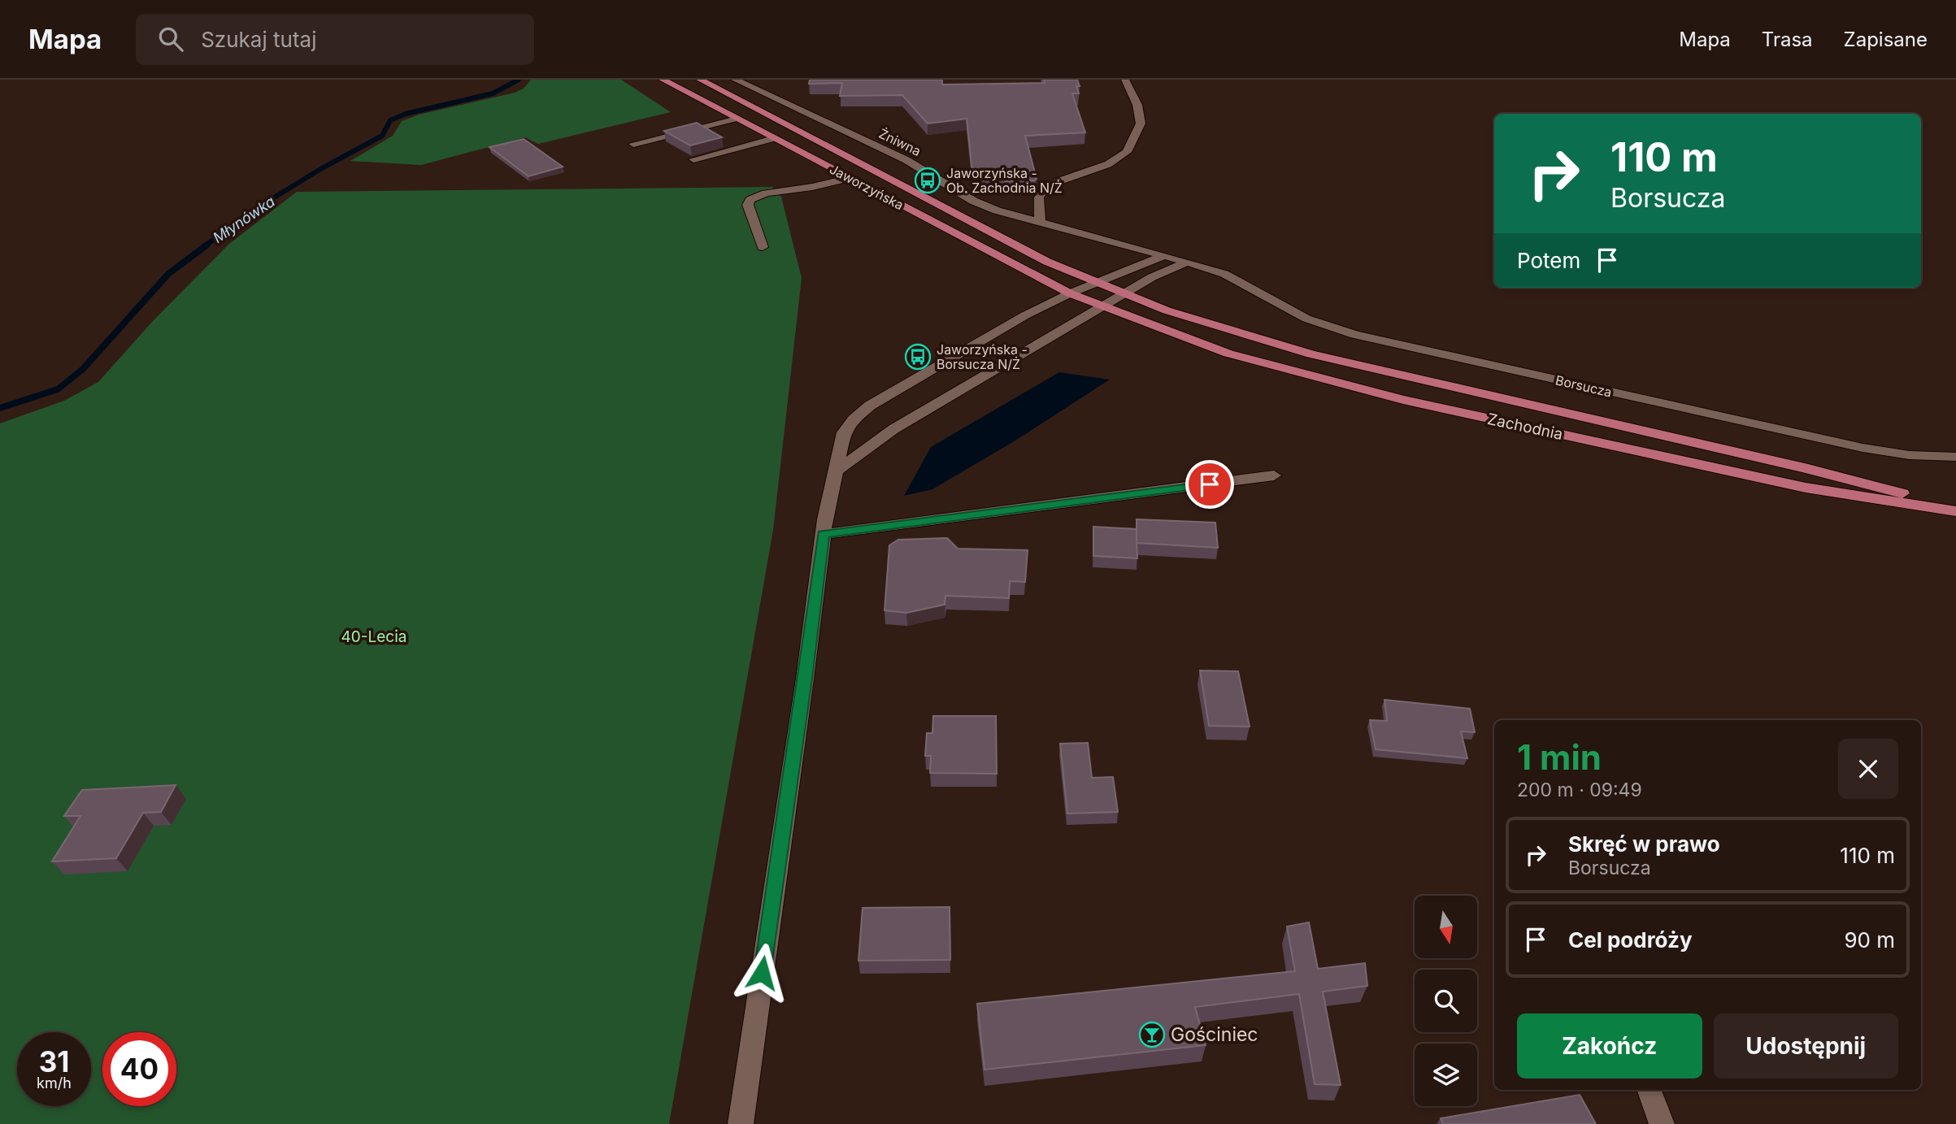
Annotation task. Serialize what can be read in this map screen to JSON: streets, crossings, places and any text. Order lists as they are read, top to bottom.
{
  "streets": {
    "main road": ["Jaworzyńska", "Zachodnia"],
    "street": ["Żniwna", "Borsucza"]
  },
  "crossings": [
    ["Żniwna", "Borsucza"],
    ["Jaworzyńska", "Zachodnia"]
  ],
  "water": ["Młynówka"],
  "parks": ["40-Lecia"],
  "places": {
    "bus stop": ["Jaworzyńska - Ob. Zachodnia N/Ż", "Jaworzyńska - Borsucza N/Ż"],
    "bar": ["Gościniec"]
  },
  "north": "bottom",
  "page": {
    "header": "Mapa",
    "search": "Szukaj tutaj",
    "nav": ["Mapa", "Trasa", "Zapisane"],
    "turn": ["110 m", "Borsucza"],
    "then": "Potem",
    "heading": ["1 min", "200 m · 09:49"],
    "list": [
      {
        "name": "Skręć w prawo",
        "note": "Borsucza",
        "value": "110 m"
      },
      {
        "name": "Cel podróży",
        "value": "90 m"
      }
    ],
    "buttons": ["Zakończ", "Udostępnij"],
    "speed": "31 km/h",
    "limit": "40"
  }
}
